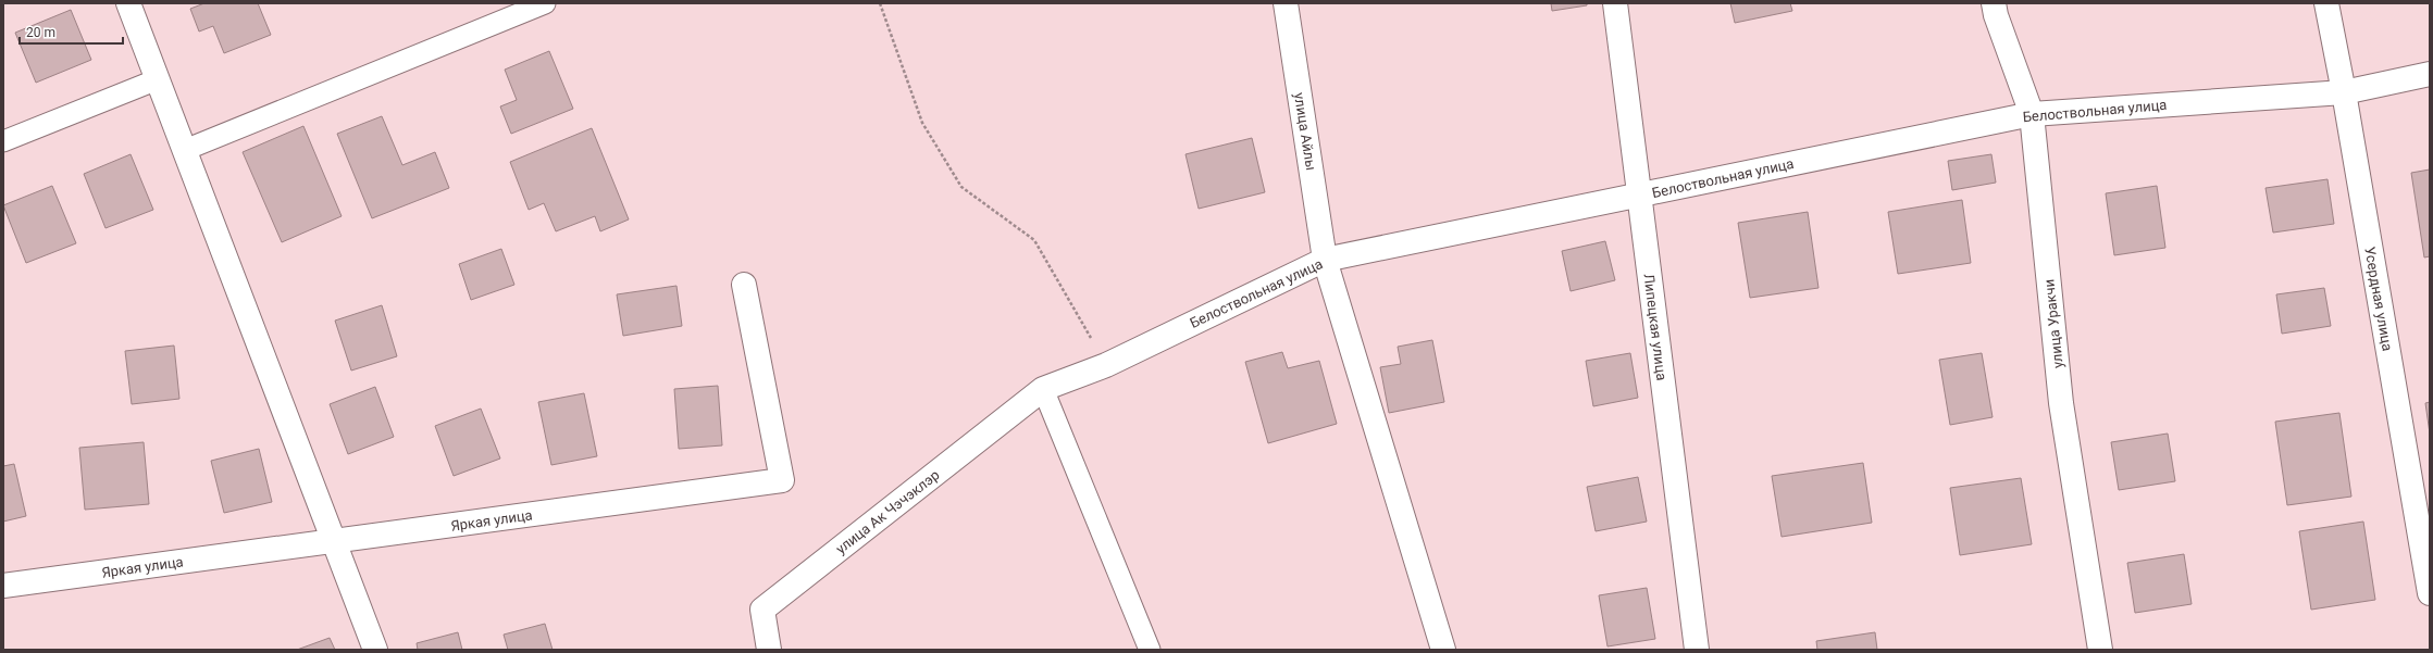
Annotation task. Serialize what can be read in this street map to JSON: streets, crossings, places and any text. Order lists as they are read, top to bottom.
{
  "streets": {
    "street": [
      "Белоствольная улица",
      "улица Айлы",
      "Усердная улица",
      "улица Уракчи",
      "Липецкая улица",
      "улица Ак Чэчэклэр",
      "Яркая улица"
    ]
  },
  "crossings": [
    ["Белоствольная улица", "улица Айлы"],
    ["Белоствольная улица", "Усердная улица"],
    ["Белоствольная улица", "улица Уракчи"],
    ["Белоствольная улица", "Липецкая улица"],
    ["Белоствольная улица", "улица Ак Чэчэклэр"]
  ],
  "scale_bar": "20 m"
}
